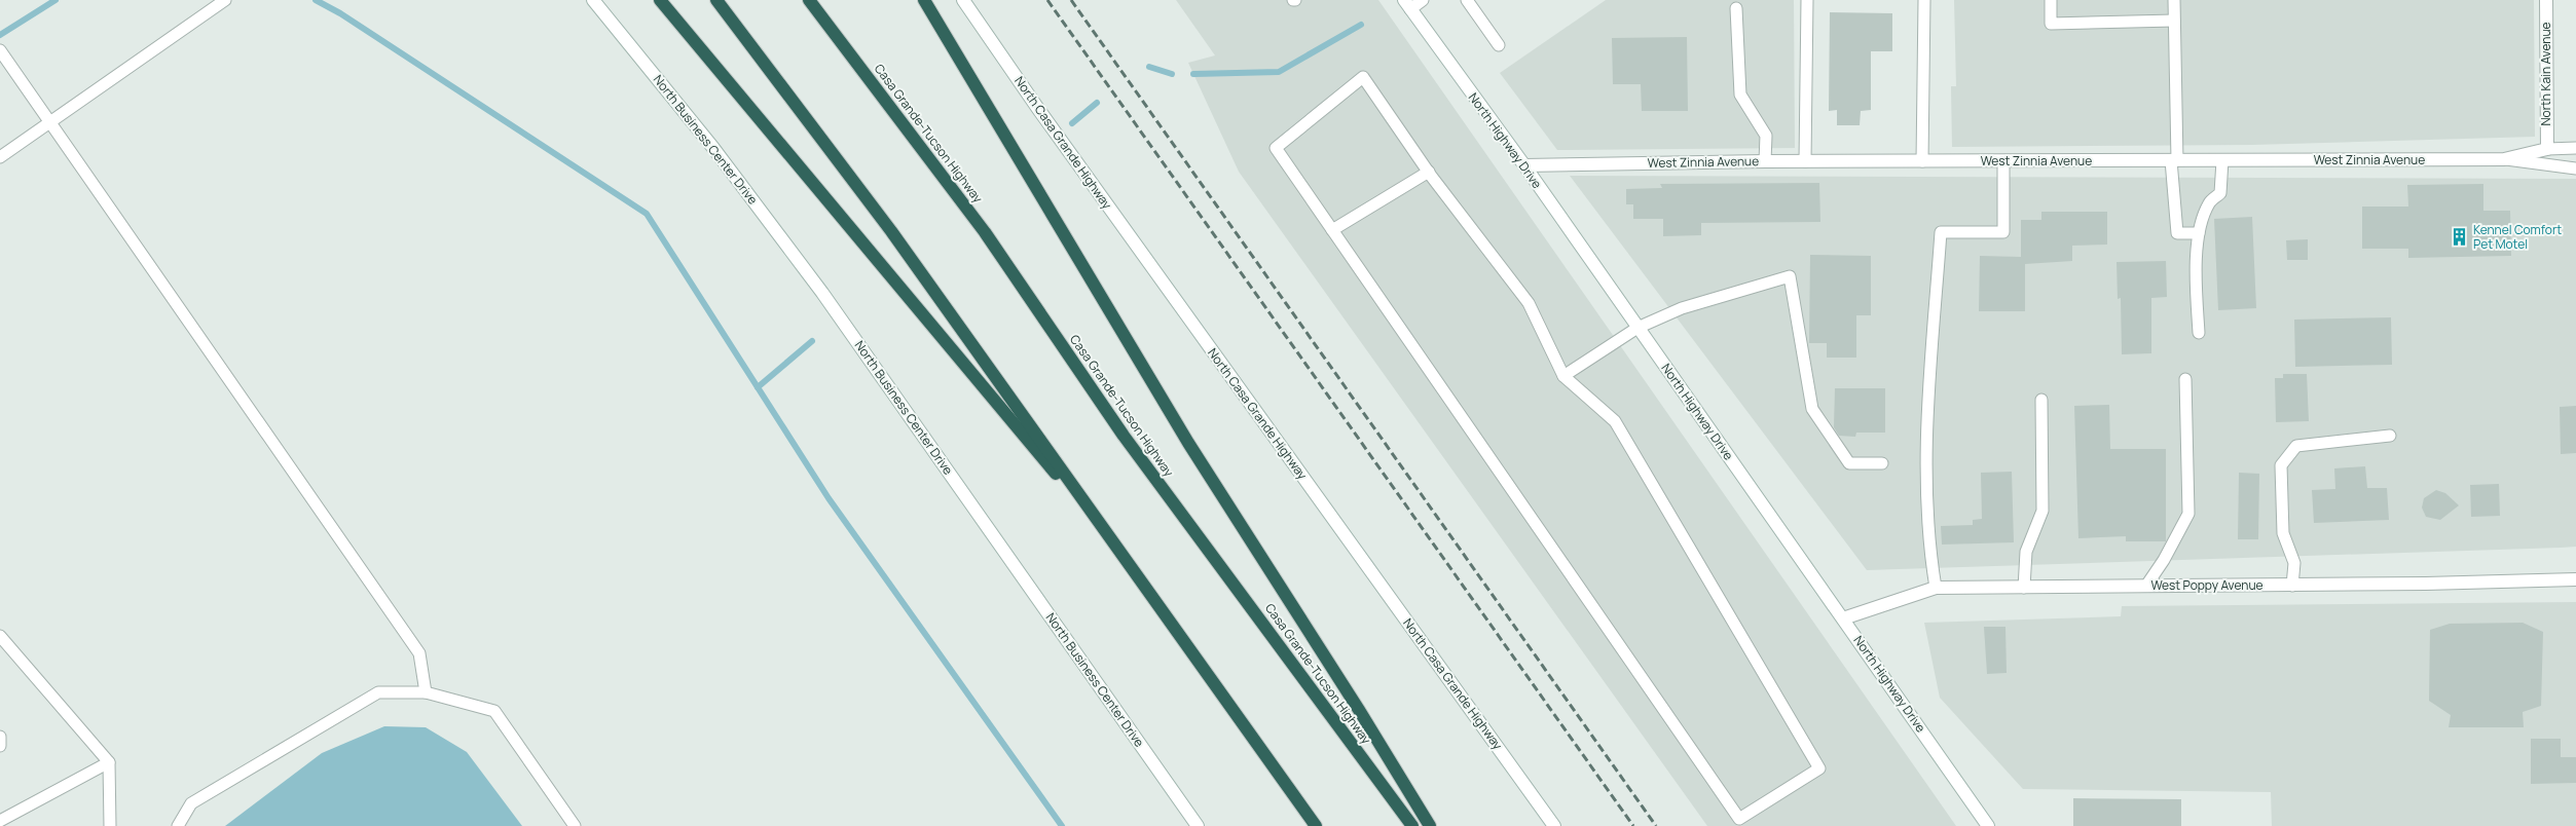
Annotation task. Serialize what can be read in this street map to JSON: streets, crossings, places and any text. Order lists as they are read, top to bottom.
{
  "streets": {
    "highway": ["Casa Grande-Tucson Highway"],
    "street": [
      "North Kain Avenue",
      "North Business Center Drive",
      "North Highway Drive",
      "North Casa Grande Highway",
      "West Zinnia Avenue",
      "West Poppy Avenue"
    ]
  },
  "crossings": [
    ["North Kain Avenue", "West Zinnia Avenue"],
    ["North Highway Drive", "West Zinnia Avenue"],
    ["North Highway Drive", "West Poppy Avenue"]
  ],
  "places": {
    "building": ["Kennel Comfort Pet Motel"]
  }
}
